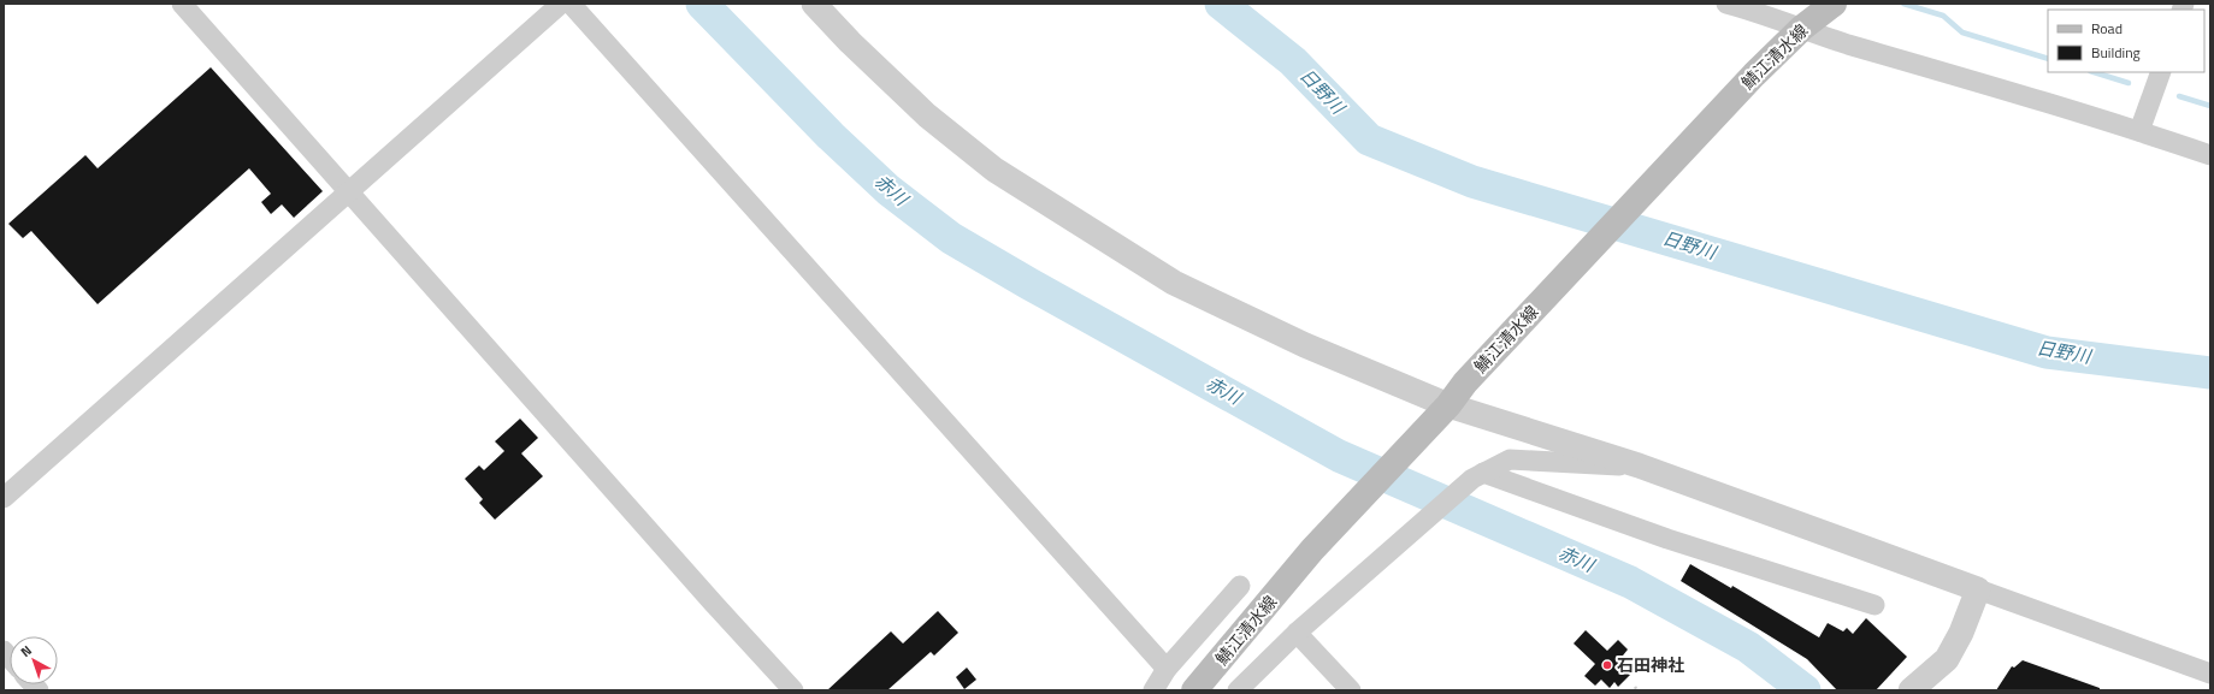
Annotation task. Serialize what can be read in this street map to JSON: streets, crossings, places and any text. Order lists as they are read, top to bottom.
{
  "streets": {
    "main road": ["鯖江清水線"]
  },
  "water": ["日野川", "赤川"],
  "places": ["石田神社"],
  "legend": ["Road", "Building"],
  "north": "top left"
}
